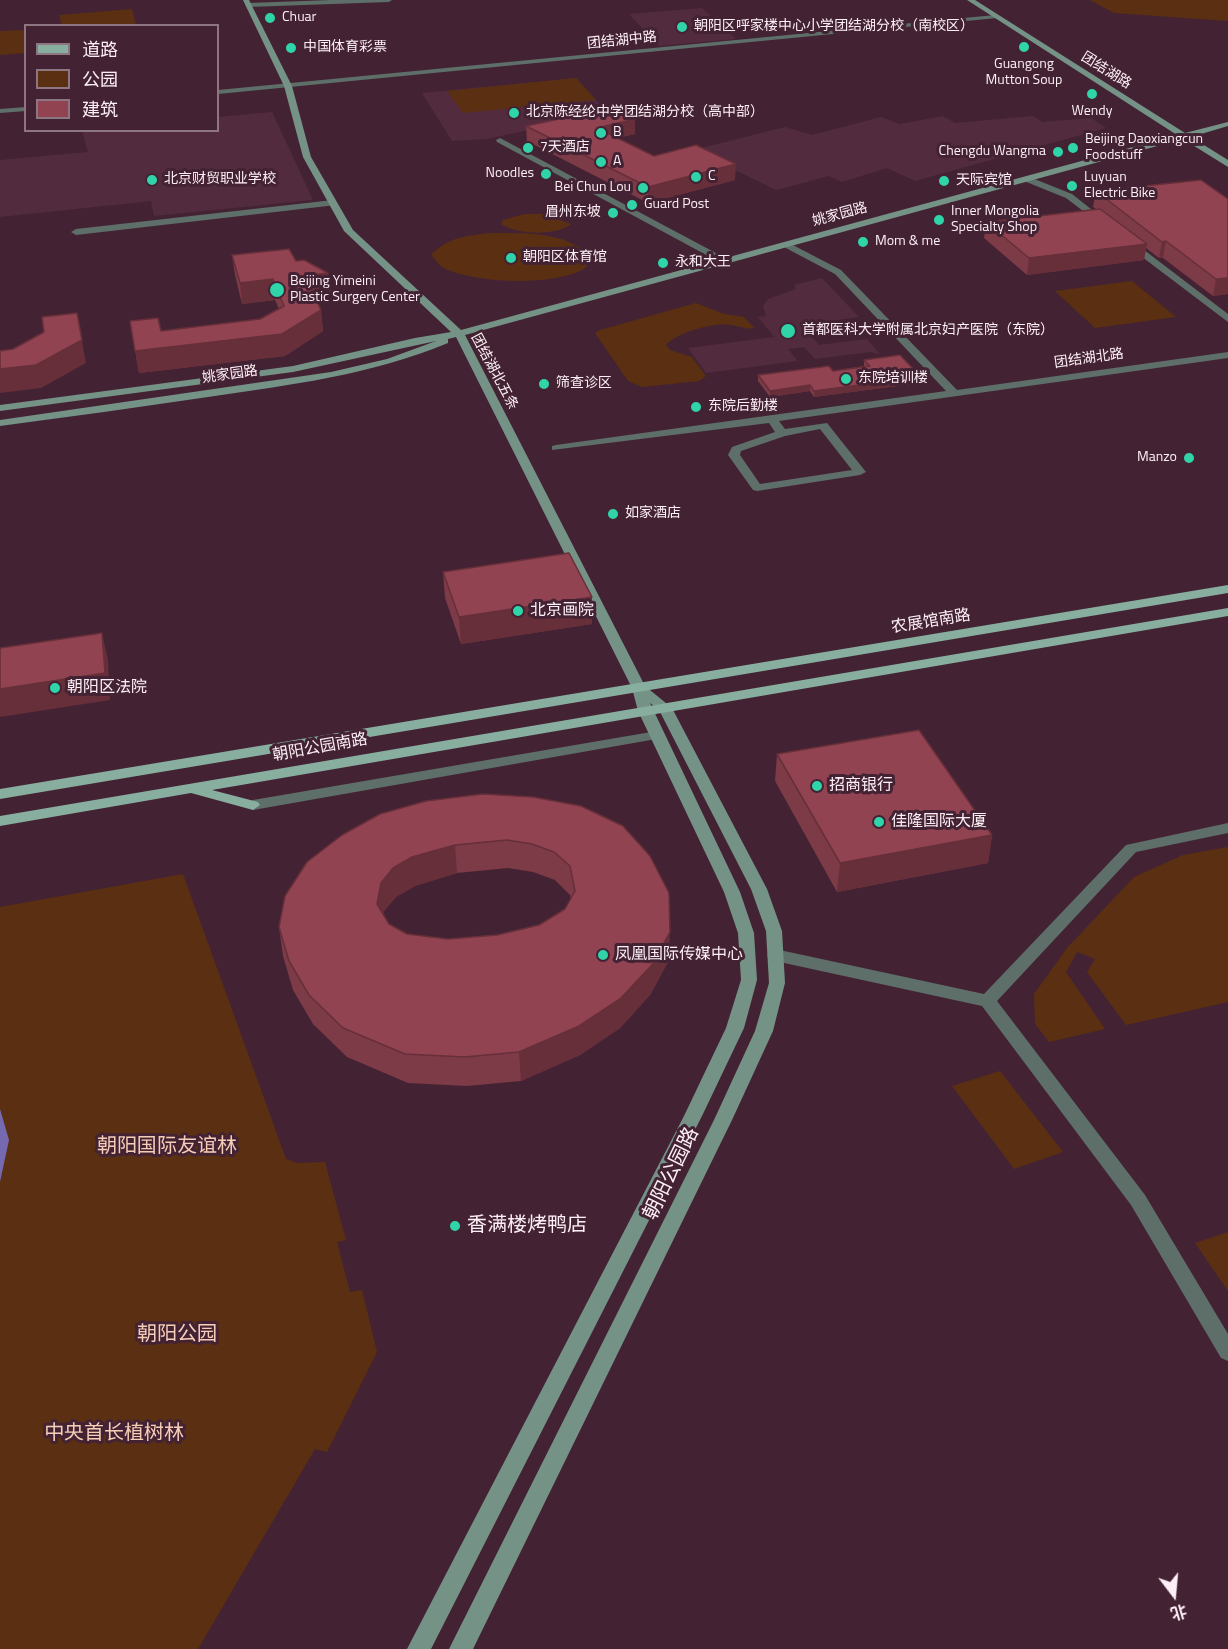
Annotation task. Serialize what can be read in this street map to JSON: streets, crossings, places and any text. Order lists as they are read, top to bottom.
{
  "streets": {
    "main road": ["农展馆南路", "朝阳公园南路"],
    "street": [
      "团结湖中路",
      "团结湖路",
      "姚家园路",
      "团结湖北路",
      "团结湖北五条",
      "朝阳公园路"
    ]
  },
  "crossings": [
    ["团结湖中路", "团结湖路"],
    ["团结湖中路", "团结湖北五条"],
    ["团结湖路", "姚家园路"],
    ["姚家园路", "团结湖北五条"],
    ["团结湖北五条", "农展馆南路"],
    ["团结湖北五条", "朝阳公园南路"],
    ["团结湖北五条", "朝阳公园路"],
    ["农展馆南路", "朝阳公园南路"],
    ["农展馆南路", "朝阳公园路"],
    ["朝阳公园南路", "朝阳公园路"]
  ],
  "parks": ["朝阳国际友谊林", "朝阳公园", "中央首长植树林"],
  "places": [
    "Chuar",
    "朝阳区呼家楼中心小学团结湖分校（南校区）",
    "Guangong Mutton Soup",
    "中国体育彩票",
    "Wendy",
    "北京陈经纶中学团结湖分校（高中部）",
    "B",
    "7天酒店",
    "Beijing Daoxiangcun Foodstuff",
    "Chengdu Wangma",
    "A",
    "Noodles",
    "C",
    "北京财贸职业学校",
    "天际宾馆",
    "Luyuan Electric Bike",
    "Bei Chun Lou",
    "Guard Post",
    "眉州东坡",
    "Inner Mongolia Specialty Shop",
    "Mom & me",
    "朝阳区体育馆",
    "永和大王",
    "Beijing Yimeini Plastic Surgery Center",
    "首都医科大学附属北京妇产医院（东院）",
    "东院培训楼",
    "筛查诊区",
    "东院后勤楼",
    "Manzo",
    "如家酒店",
    "北京画院",
    "朝阳区法院",
    "招商银行",
    "佳隆国际大厦",
    "凤凰国际传媒中心",
    "香满楼烤鸭店"
  ],
  "legend": ["道路", "公园", "建筑"],
  "north": "bottom"
}
